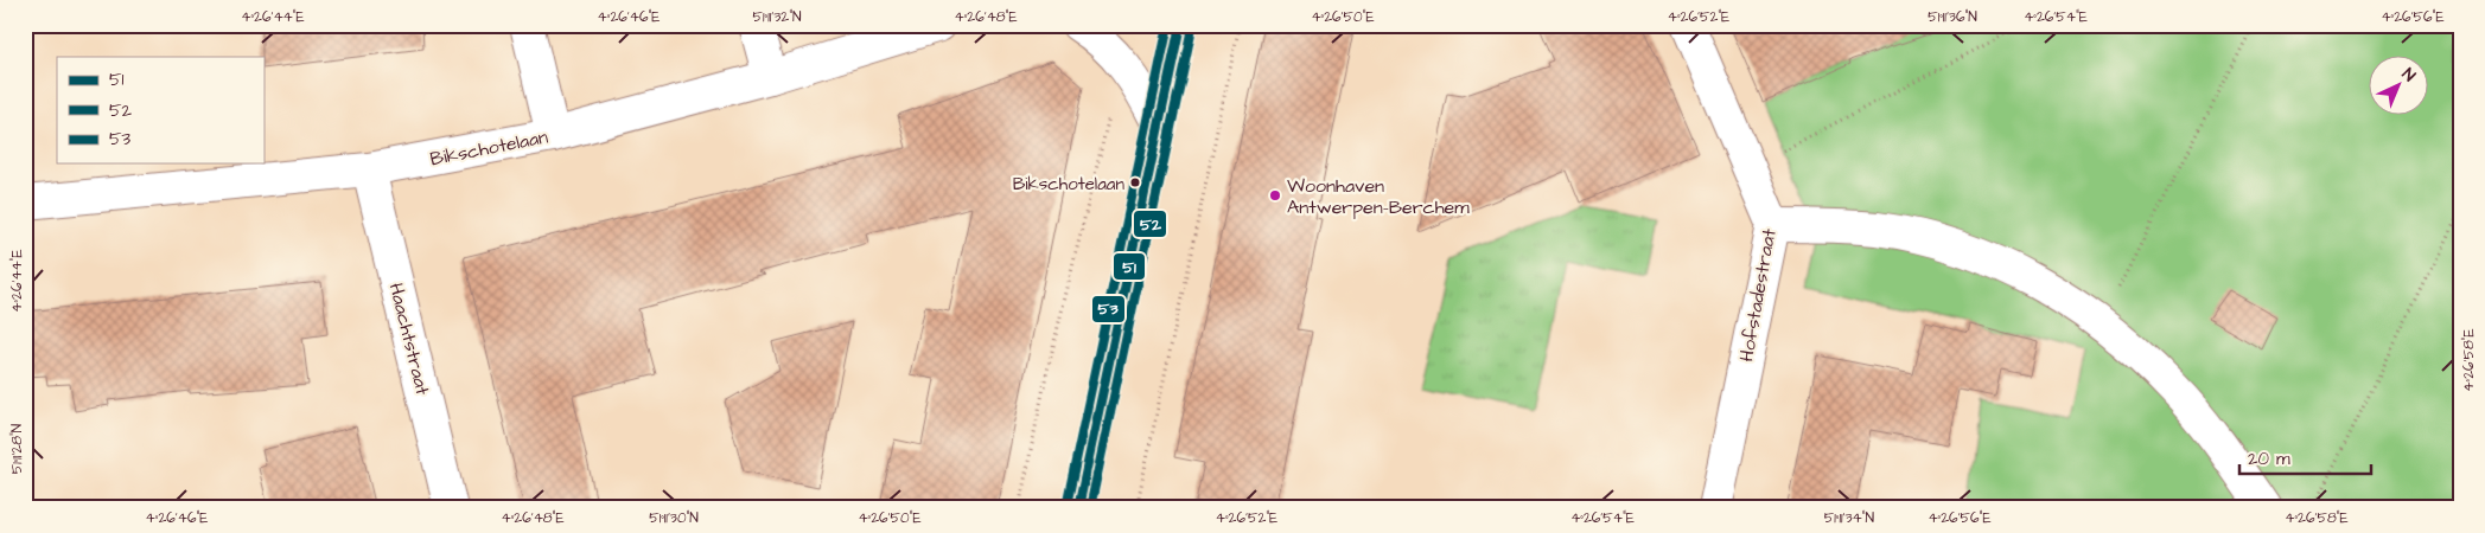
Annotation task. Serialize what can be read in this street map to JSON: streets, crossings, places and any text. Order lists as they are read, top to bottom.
{
  "streets": {
    "street": ["Bikschotelaan", "Hofstadestraat", "Haachtstraat"]
  },
  "crossings": [
    ["Bikschotelaan", "Haachtstraat"]
  ],
  "places": ["Bikschotelaan", "Woonhaven Antwerpen-Berchem"],
  "lines": ["transit line 51", "transit line 53", "transit line 52"],
  "legend": ["51", "52", "53"],
  "scale_bar": "20 m",
  "north": "top right",
  "coordinates": [
    "4°26'44\"E",
    "4°26'46\"E",
    "51°11'32\"N",
    "4°26'48\"E",
    "4°26'50\"E",
    "4°26'52\"E",
    "51°11'36\"N",
    "4°26'54\"E",
    "4°26'56\"E",
    "4°26'58\"E",
    "51°11'28\"N",
    "51°11'30\"N",
    "51°11'34\"N"
  ]
}
